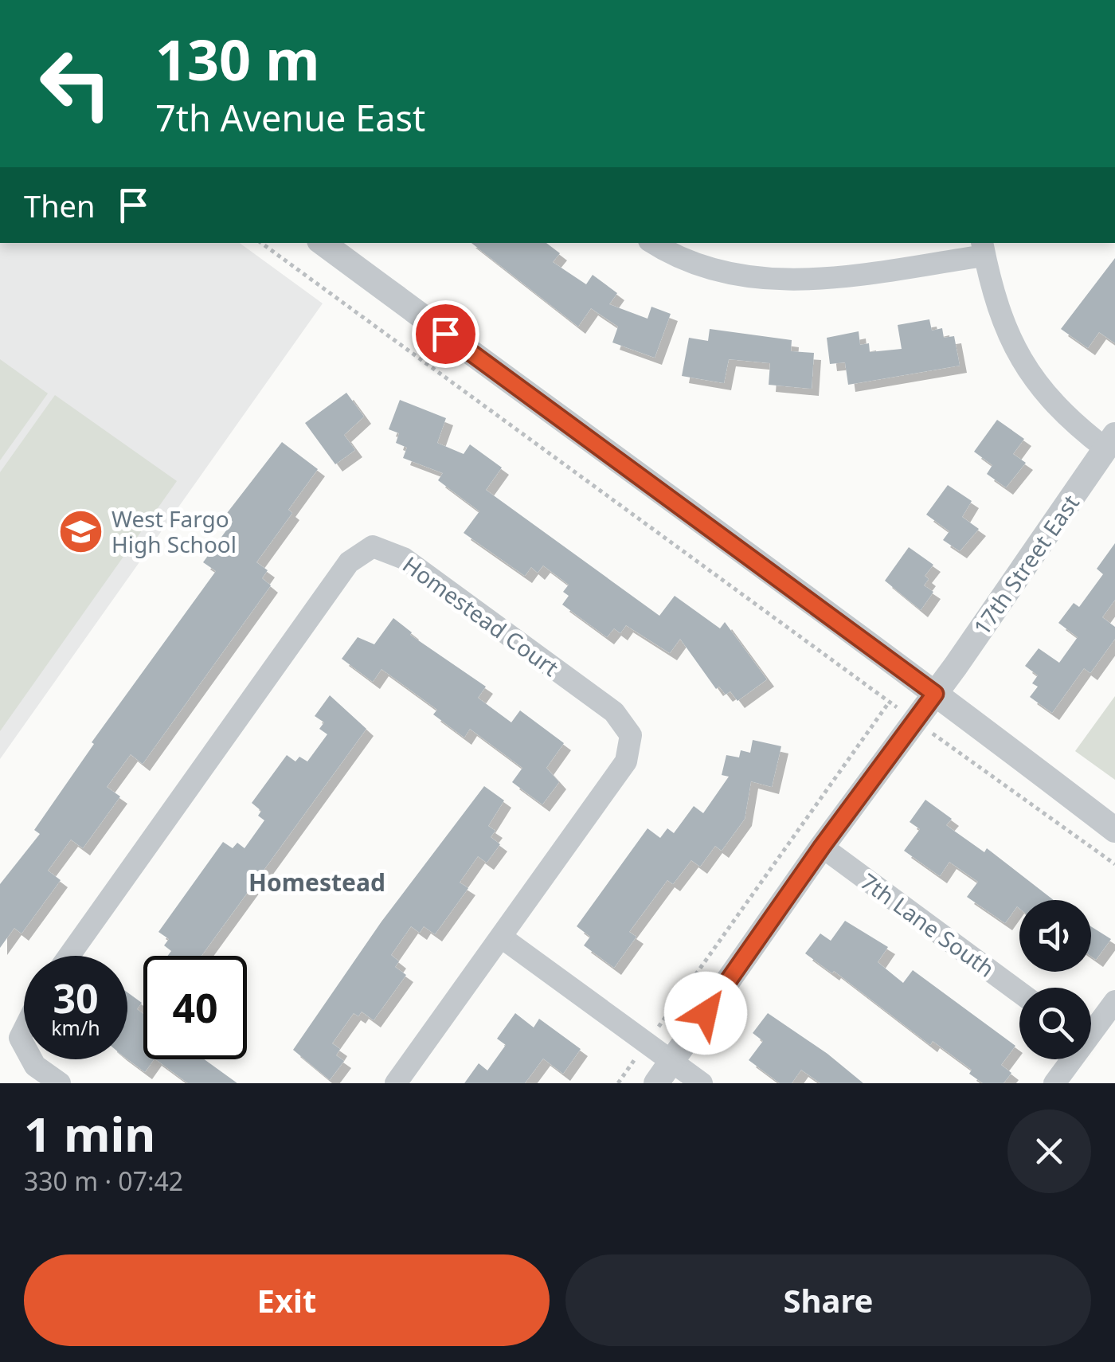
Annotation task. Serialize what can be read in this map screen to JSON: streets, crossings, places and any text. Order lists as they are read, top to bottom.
{
  "streets": {
    "street": ["17th Street East", "Homestead Court", "7th Lane South"]
  },
  "crossings": [
    ["17th Street East", "7th Lane South"]
  ],
  "districts": ["Homestead"],
  "places": {
    "school or university": ["West Fargo High School"]
  },
  "page": {
    "turn": ["130 m", "7th Avenue East"],
    "then": "Then",
    "speed": "30 km/h",
    "limit": "40",
    "heading": ["1 min", "330 m · 07:42"],
    "buttons": ["Exit", "Share"]
  }
}
